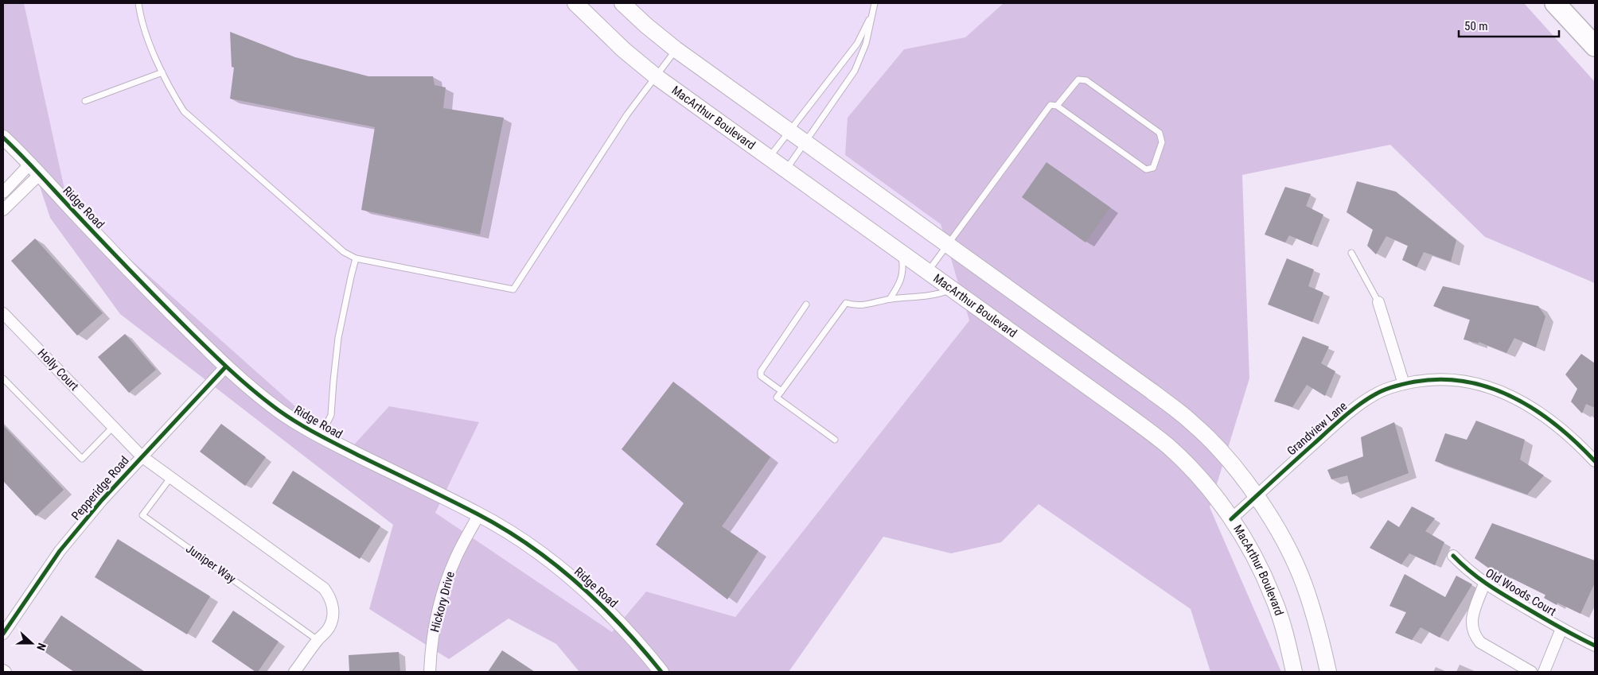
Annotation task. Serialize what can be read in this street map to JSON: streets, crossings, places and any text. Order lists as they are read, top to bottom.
{
  "streets": {
    "main road": ["MacArthur Boulevard"],
    "street": [
      "Ridge Road",
      "Holly Court",
      "Grandview Lane",
      "Pepperidge Road",
      "Old Woods Court",
      "Hickory Drive"
    ],
    "lane": ["Juniper Way"]
  },
  "crossings": [
    ["MacArthur Boulevard", "Grandview Lane"],
    ["Ridge Road", "Pepperidge Road"],
    ["Ridge Road", "Hickory Drive"],
    ["Holly Court", "Pepperidge Road"]
  ],
  "scale_bar": "50 m",
  "north": "right"
}
